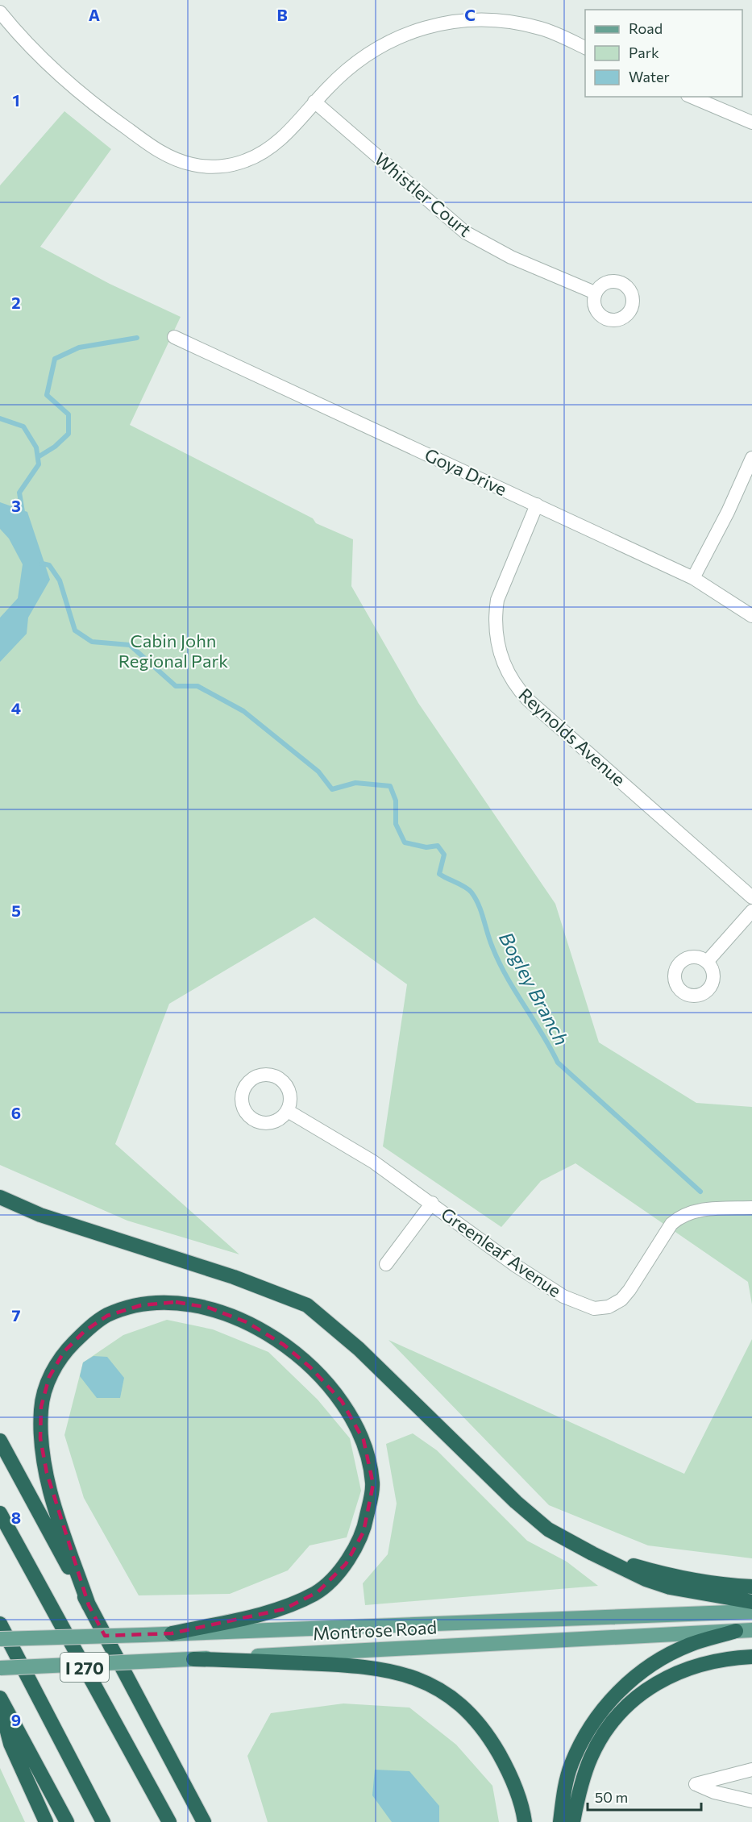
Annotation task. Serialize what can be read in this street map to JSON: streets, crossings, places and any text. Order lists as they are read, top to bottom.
{
  "streets": {
    "highway": ["I 270"],
    "main road": ["Montrose Road"],
    "street": [
      "Whistler Court",
      "Goya Drive",
      "Reynolds Avenue",
      "Greenleaf Avenue"
    ]
  },
  "crossings": [
    ["Goya Drive", "Reynolds Avenue"]
  ],
  "water": ["Bogley Branch"],
  "parks": ["Cabin John Regional Park"],
  "legend": ["Road", "Park", "Water"],
  "scale_bar": "50 m",
  "grid": {
    "columns": ["A", "B", "C"],
    "rows": [
      "1",
      "2",
      "3",
      "4",
      "5",
      "6",
      "7",
      "8",
      "9"
    ]
  }
}
